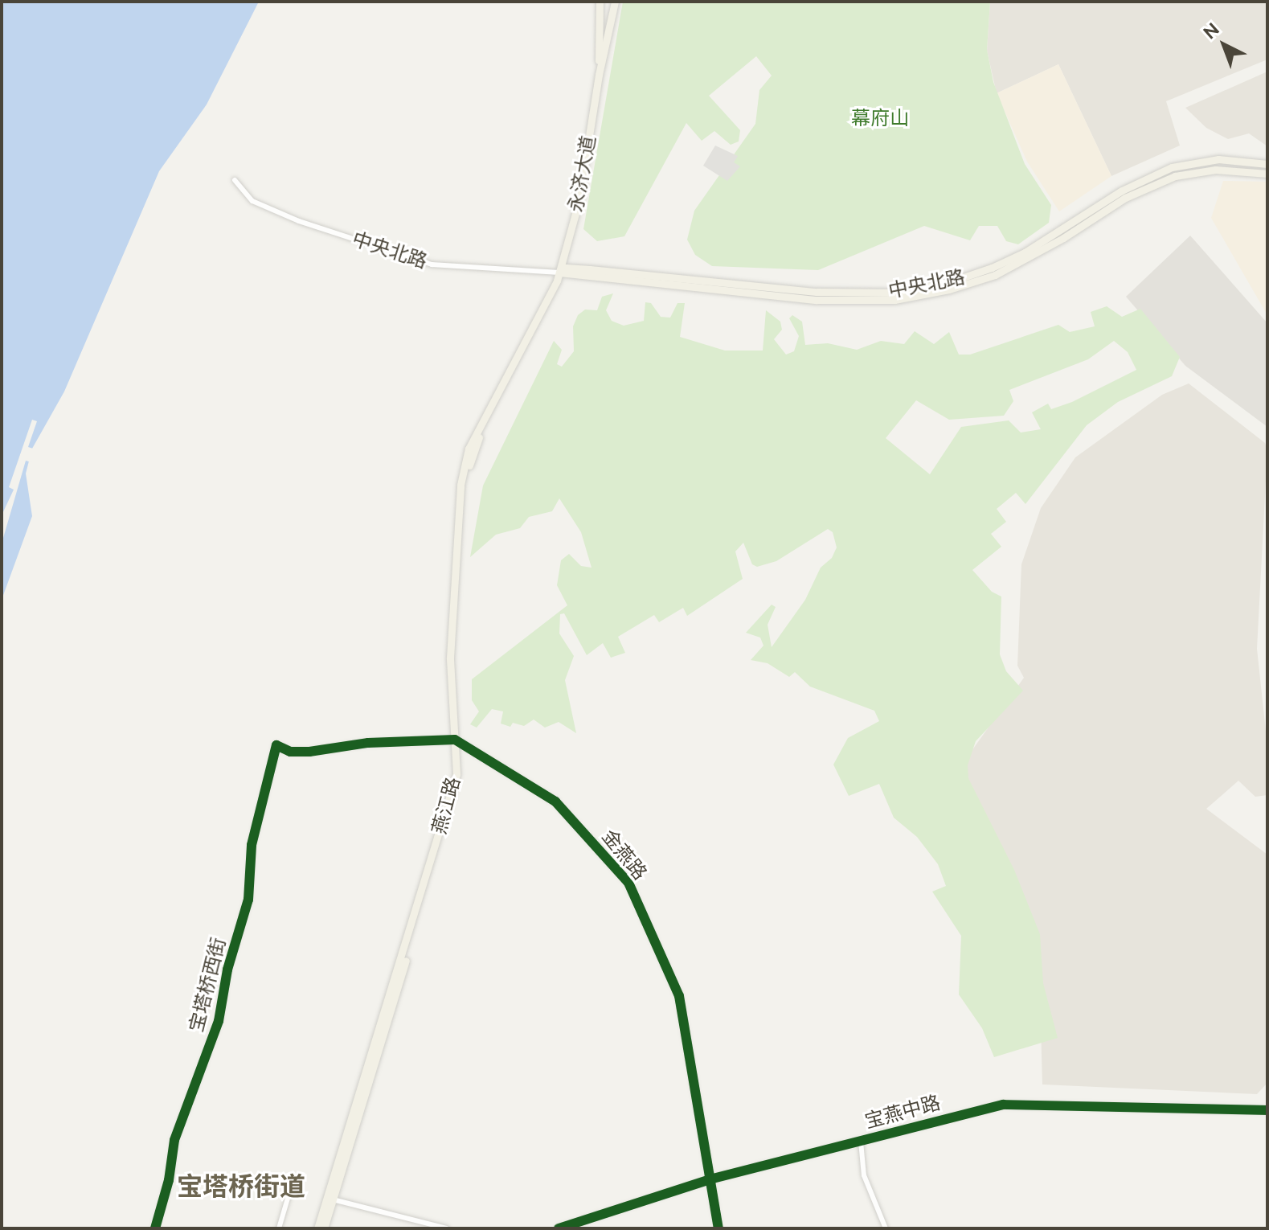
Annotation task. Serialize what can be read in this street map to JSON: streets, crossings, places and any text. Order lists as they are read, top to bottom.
{
  "streets": {
    "main road": ["永济大道", "中央北路", "燕江路"],
    "street": ["金燕路", "宝塔桥西街", "宝燕中路"]
  },
  "crossings": [
    ["永济大道", "中央北路"],
    ["永济大道", "燕江路"],
    ["中央北路", "燕江路"],
    ["燕江路", "金燕路"],
    ["燕江路", "宝塔桥西街"],
    ["金燕路", "宝塔桥西街"],
    ["金燕路", "宝燕中路"]
  ],
  "districts": ["宝塔桥街道"],
  "parks": ["幕府山"],
  "north": "top left"
}
